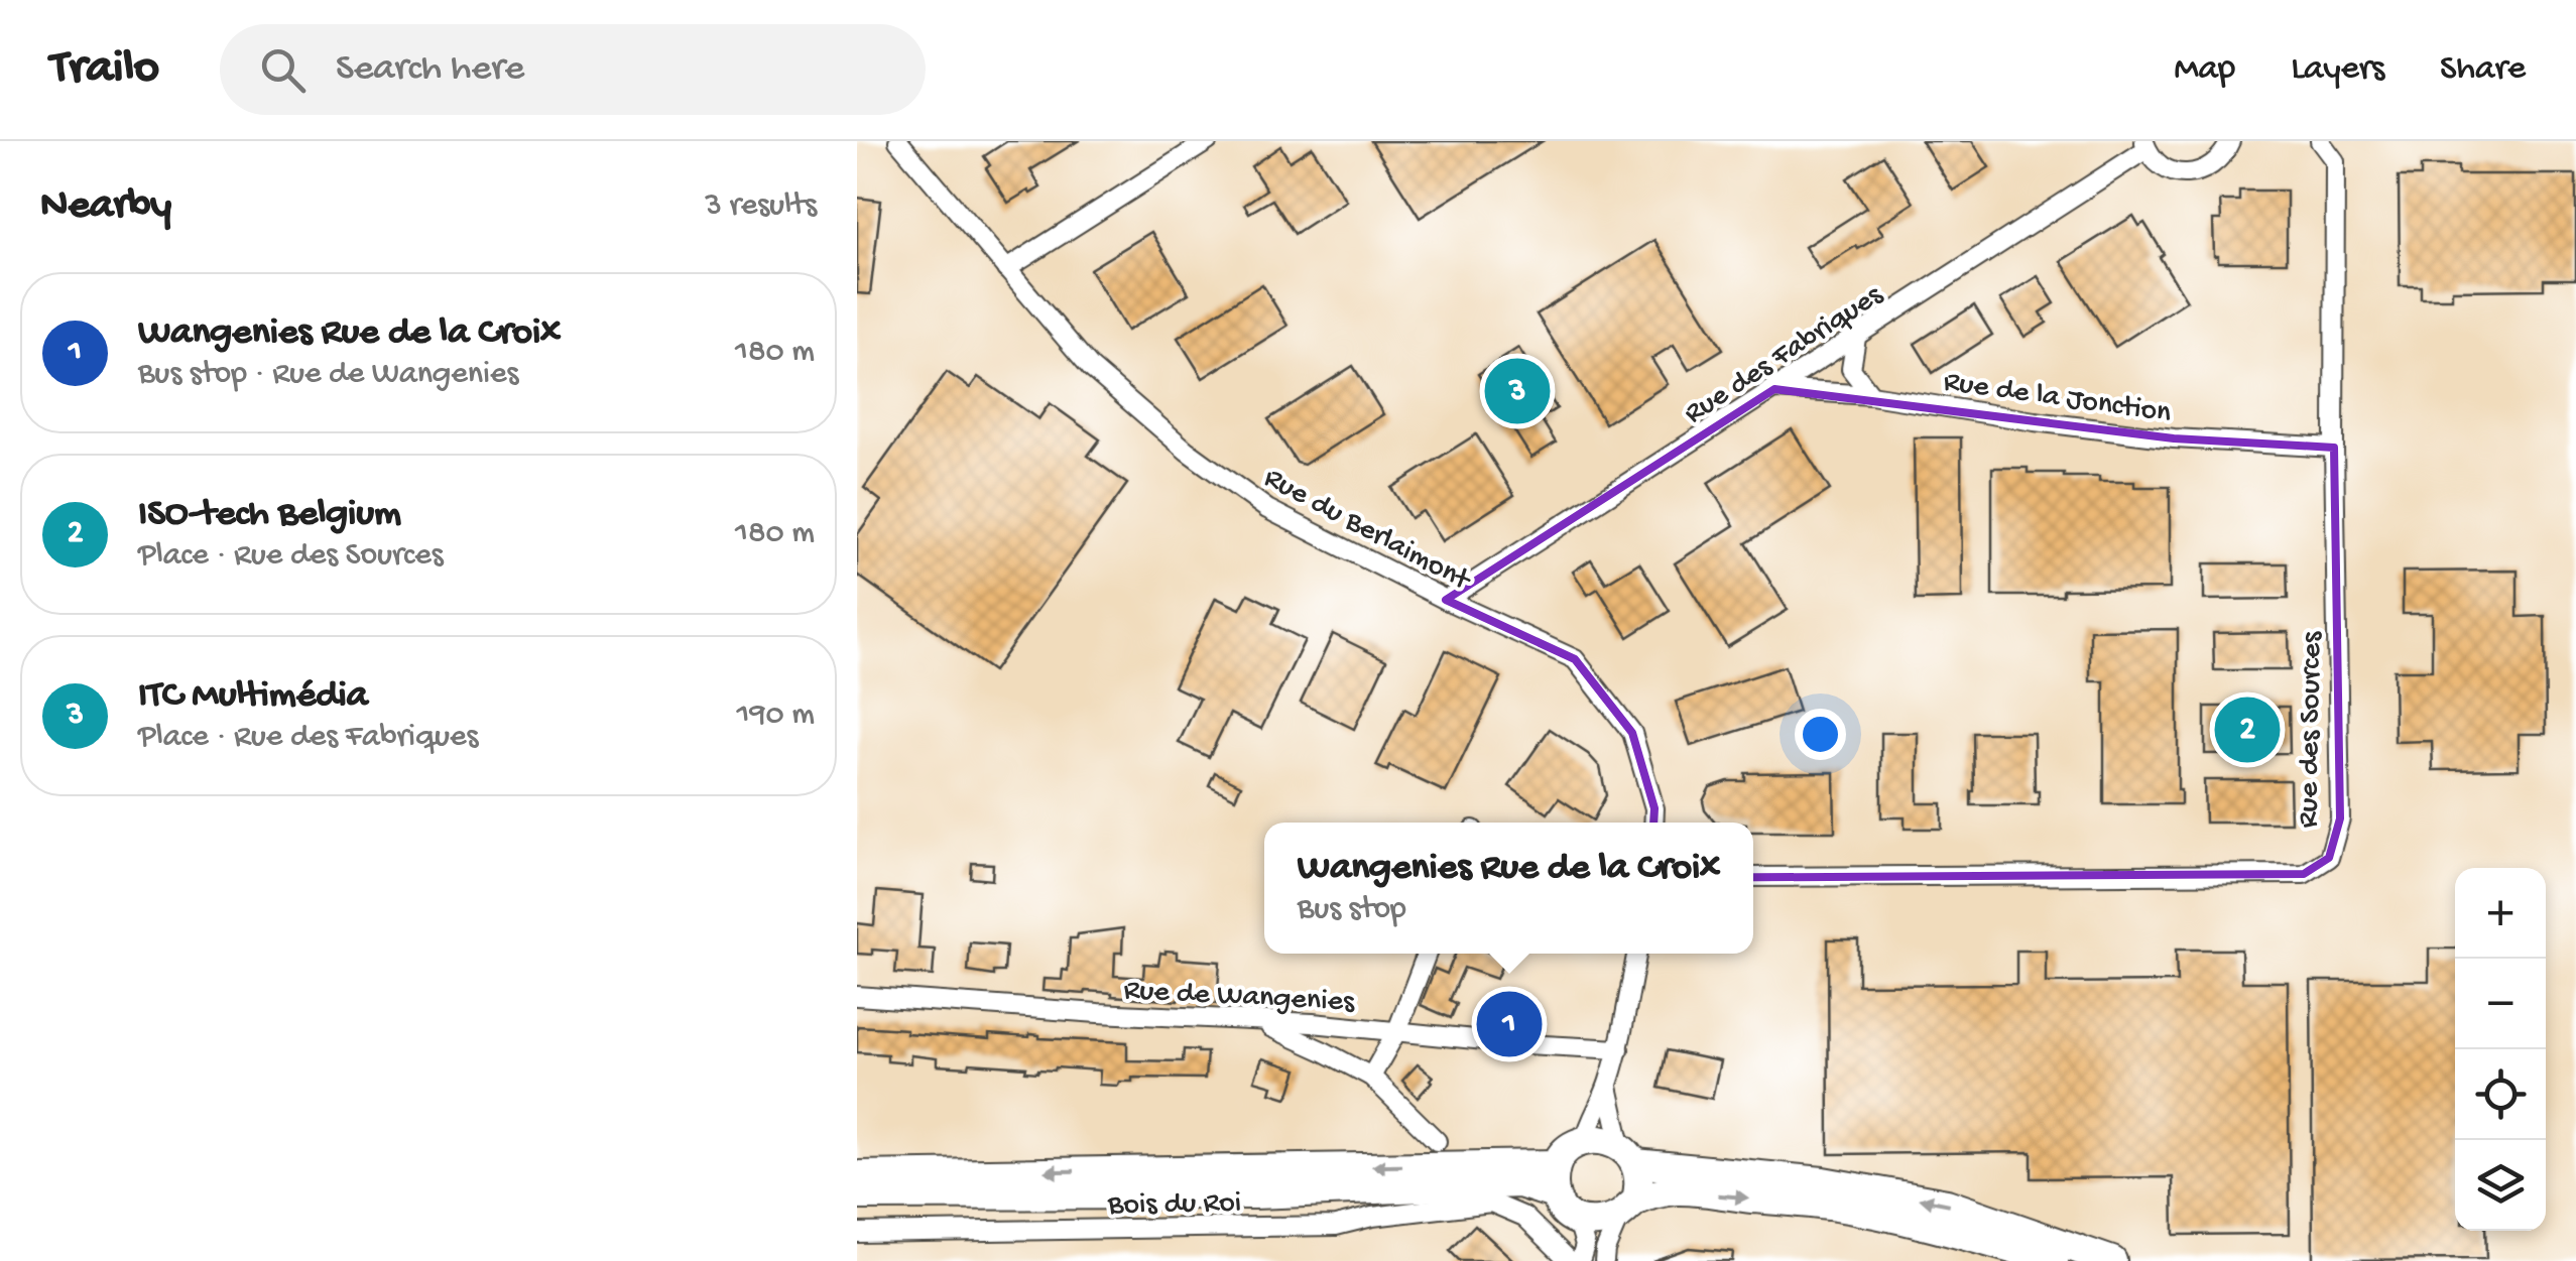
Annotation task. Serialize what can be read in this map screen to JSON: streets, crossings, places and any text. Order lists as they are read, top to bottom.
{
  "streets": {
    "street": [
      "Rue des Fabriques",
      "Rue de la Jonction",
      "Rue du Berlaimont",
      "Rue des Sources",
      "Rue de Wangenies",
      "Bois du Roi"
    ]
  },
  "crossings": [
    ["Rue des Fabriques", "Rue de la Jonction"],
    ["Rue des Fabriques", "Rue du Berlaimont"],
    ["Rue de la Jonction", "Rue des Sources"]
  ],
  "page": {
    "header": "Trailo",
    "search": "Search here",
    "nav": ["Map", "Layers", "Share"],
    "heading": ["Nearby", "3 results"],
    "list": [
      {
        "mark": "1",
        "name": "Wangenies Rue de la Croix",
        "note": "Bus stop · Rue de Wangenies",
        "value": "180 m"
      },
      {
        "mark": "2",
        "name": "ISO-tech Belgium",
        "note": "Place · Rue des Sources",
        "value": "180 m"
      },
      {
        "mark": "3",
        "name": "ITC Multimédia",
        "note": "Place · Rue des Fabriques",
        "value": "190 m"
      }
    ],
    "pins": ["3", "2", "1"],
    "popup": ["Wangenies Rue de la Croix", "Bus stop"],
    "map_buttons": ["+", "−"]
  }
}
